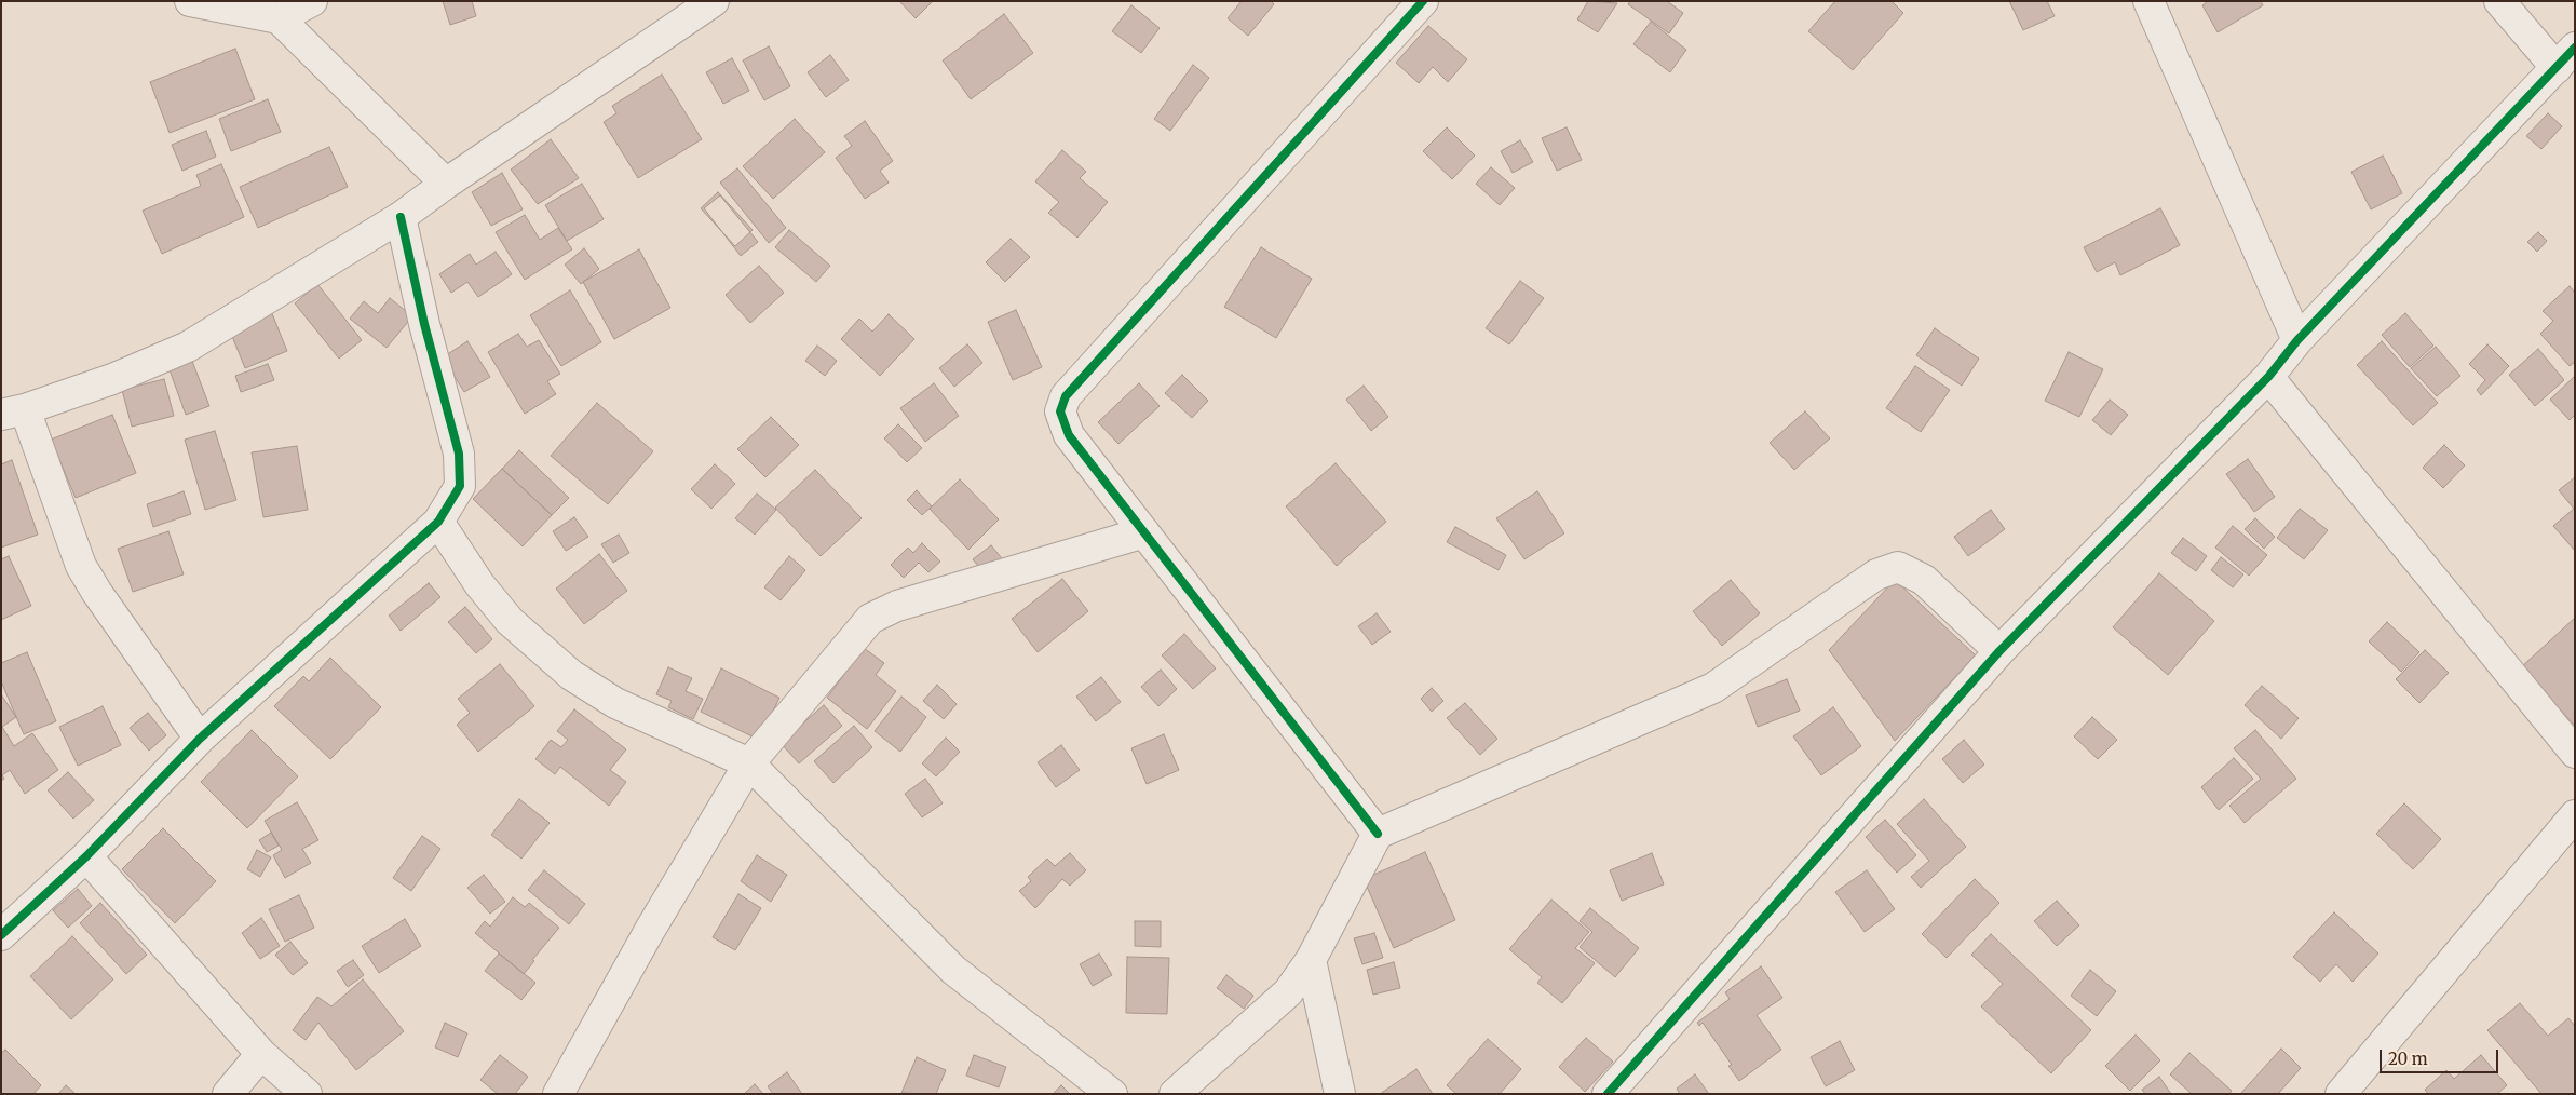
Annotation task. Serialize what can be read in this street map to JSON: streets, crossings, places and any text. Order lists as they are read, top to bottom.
{
  "scale_bar": "20 m"
}
